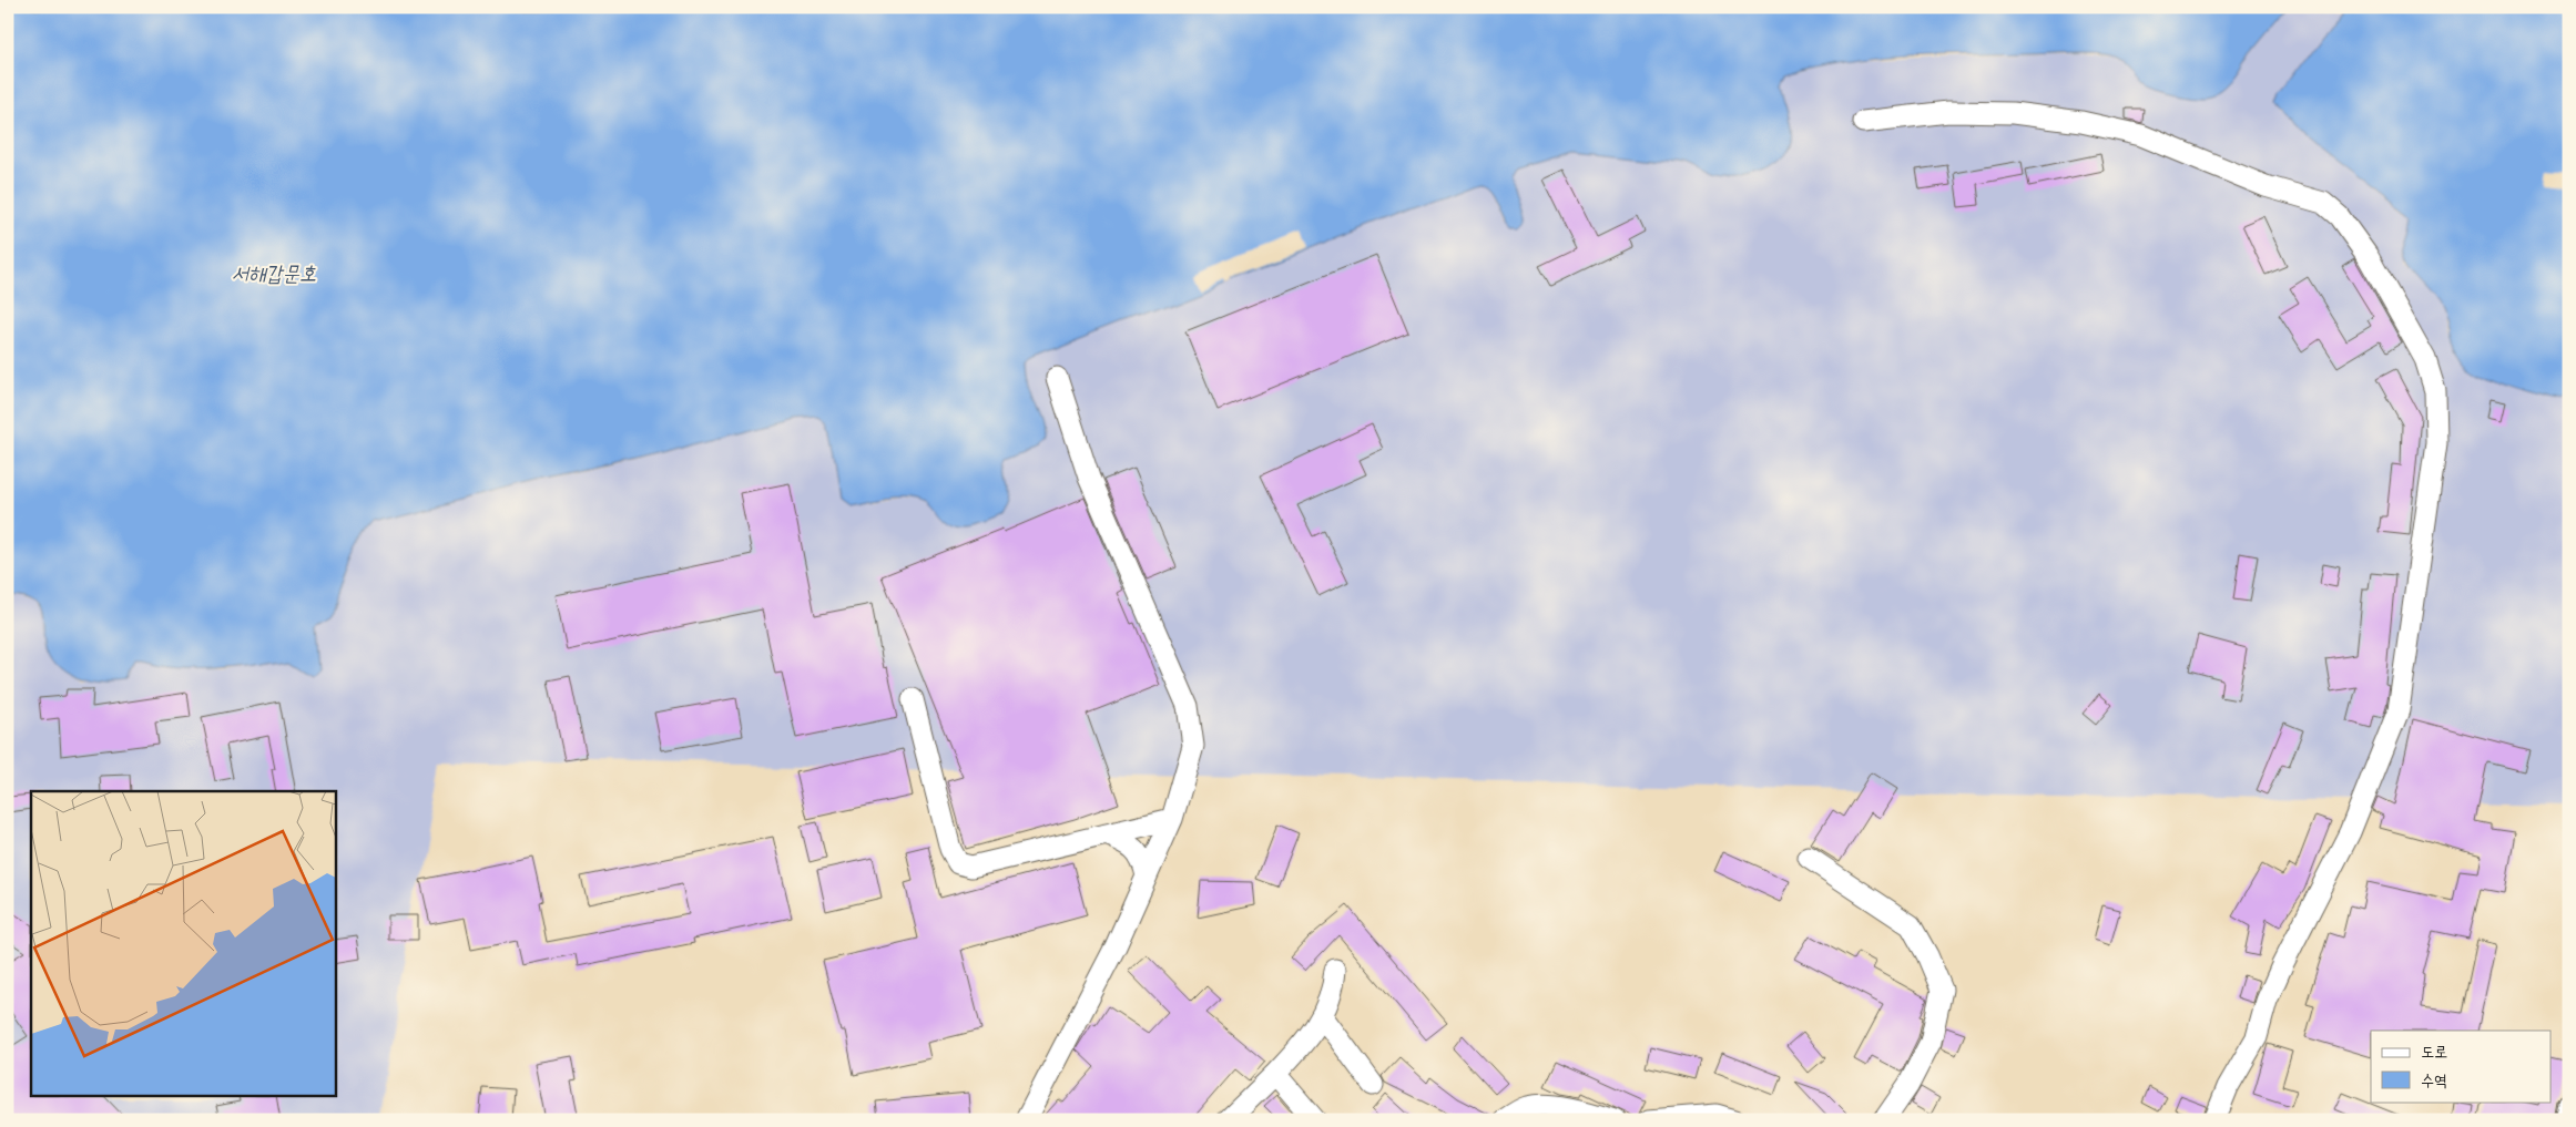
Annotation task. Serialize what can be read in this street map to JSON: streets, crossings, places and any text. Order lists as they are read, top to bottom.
{
  "water": ["서해갑문호"],
  "legend": ["도로", "수역"]
}
